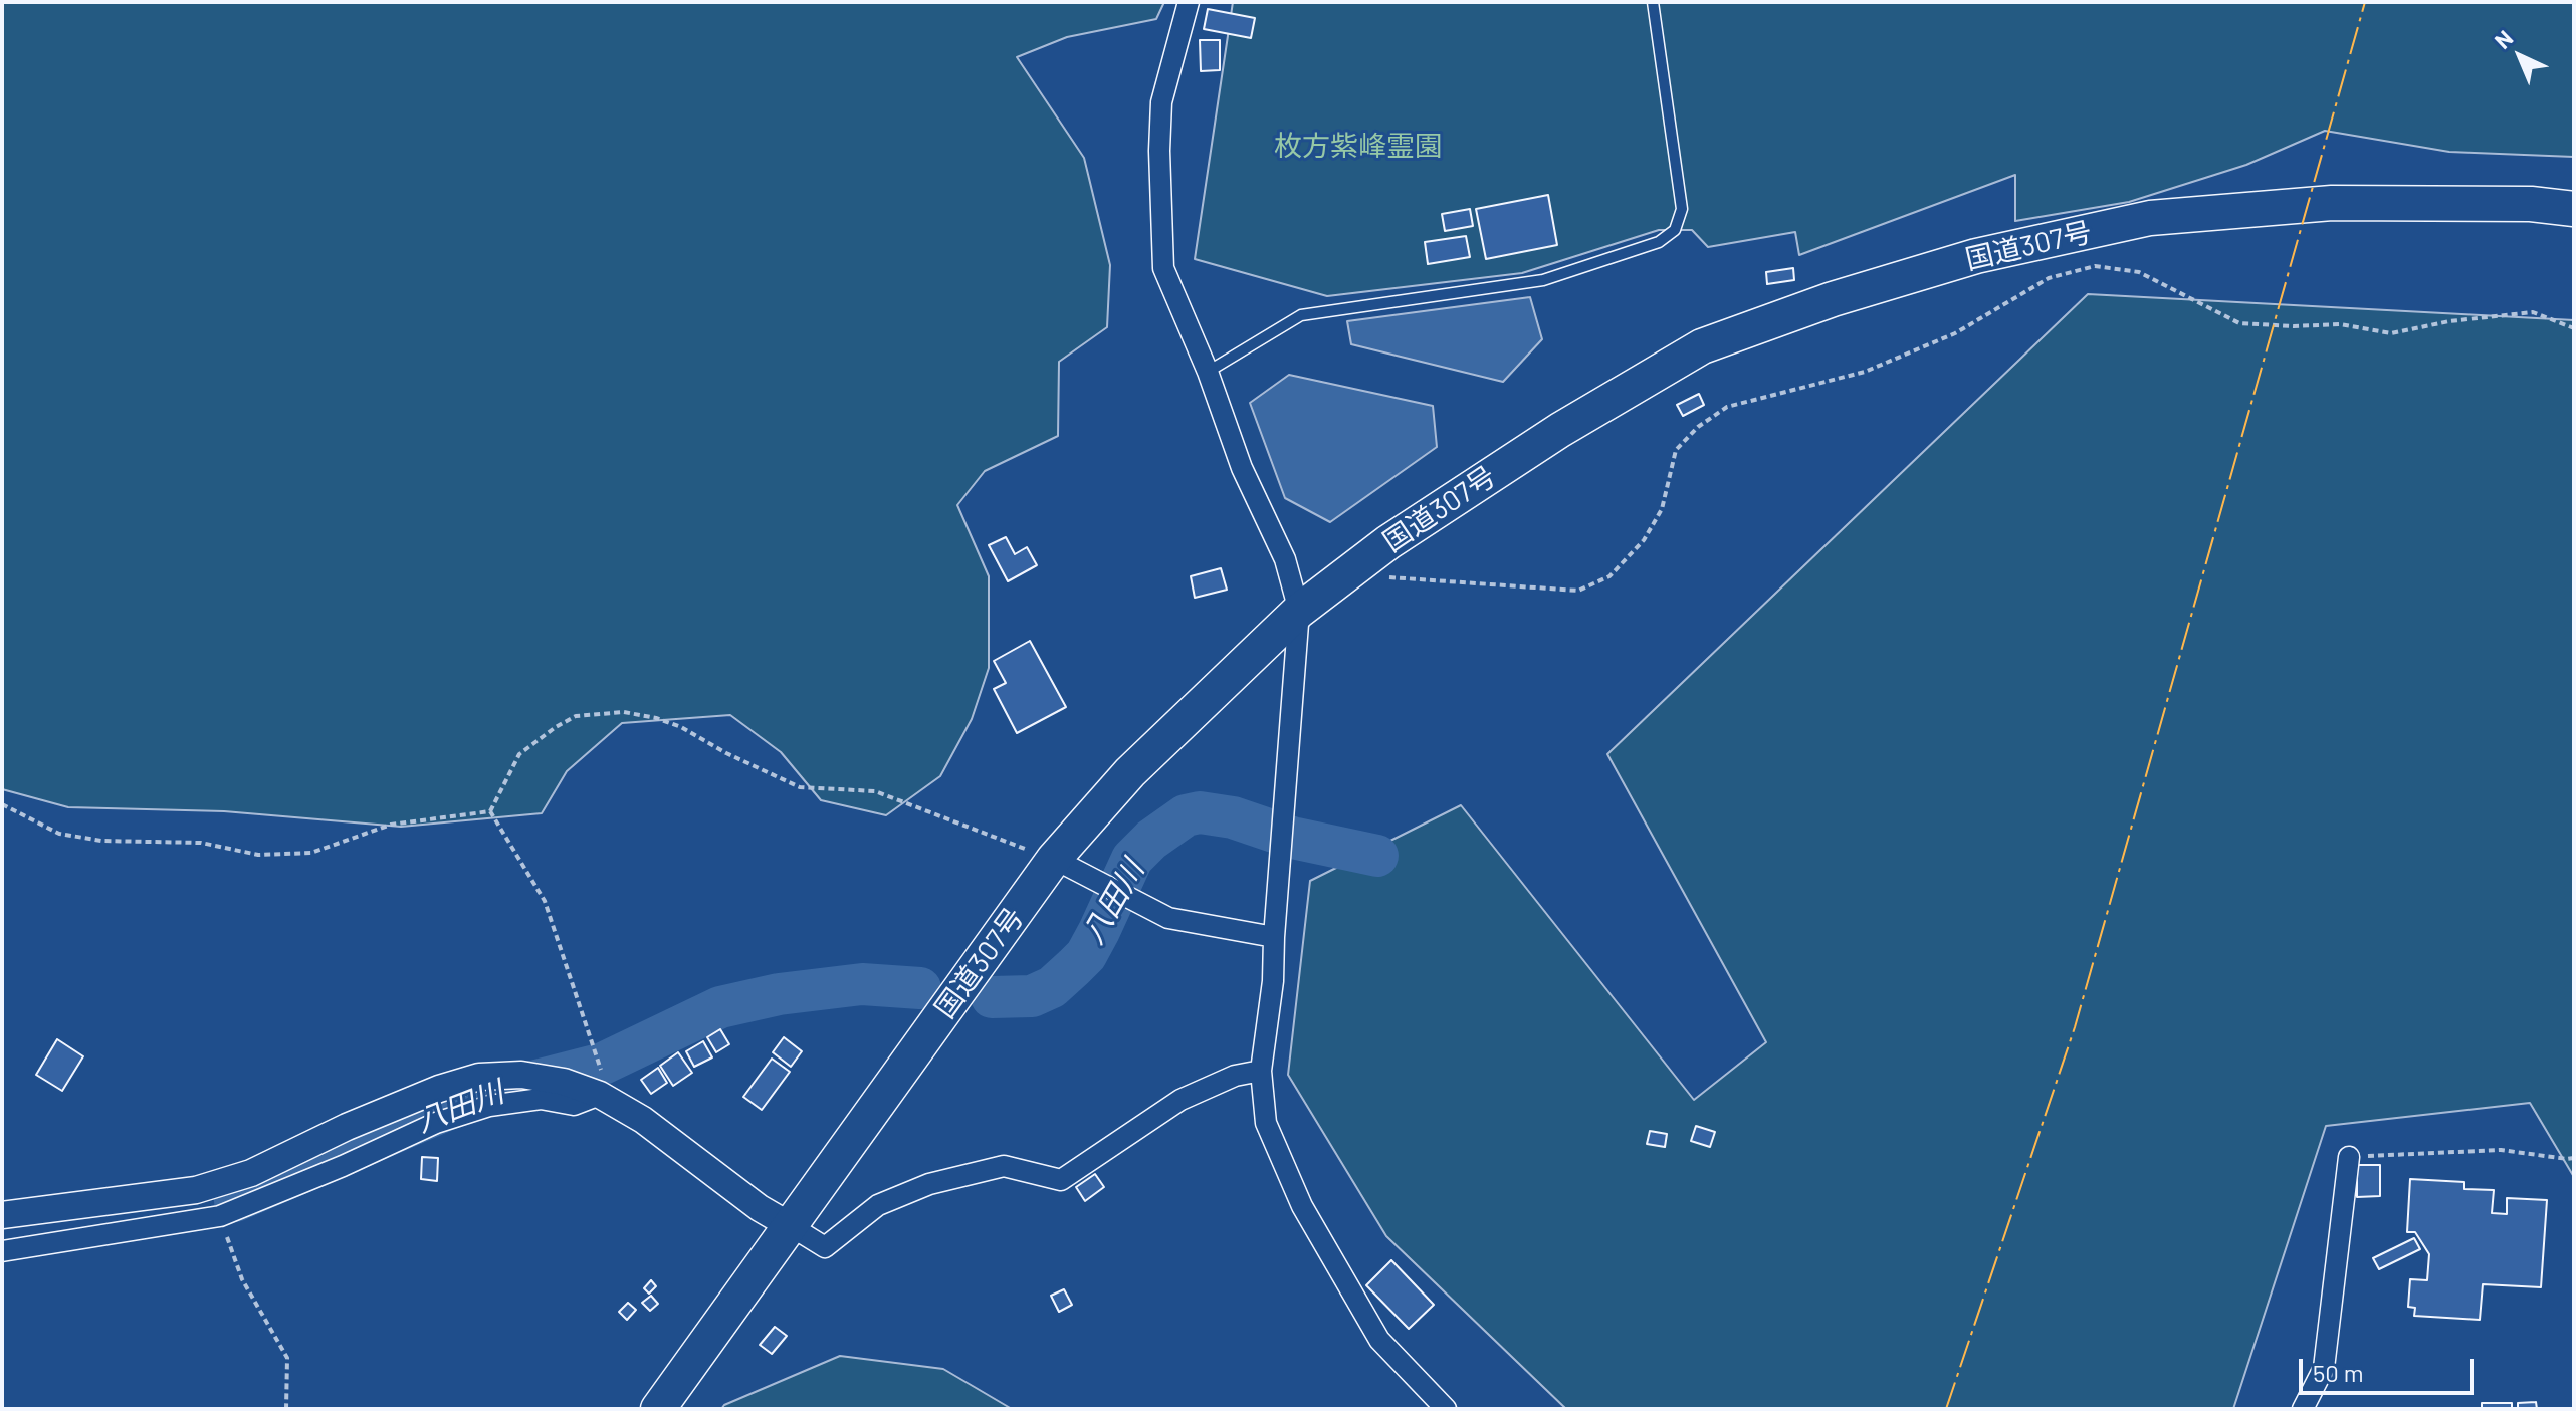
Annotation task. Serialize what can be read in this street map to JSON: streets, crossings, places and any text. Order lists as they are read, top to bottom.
{
  "streets": {
    "highway": ["国道307号"]
  },
  "water": ["八田川"],
  "parks": ["枚方紫峰霊園"],
  "scale_bar": "50 m",
  "north": "top left"
}
